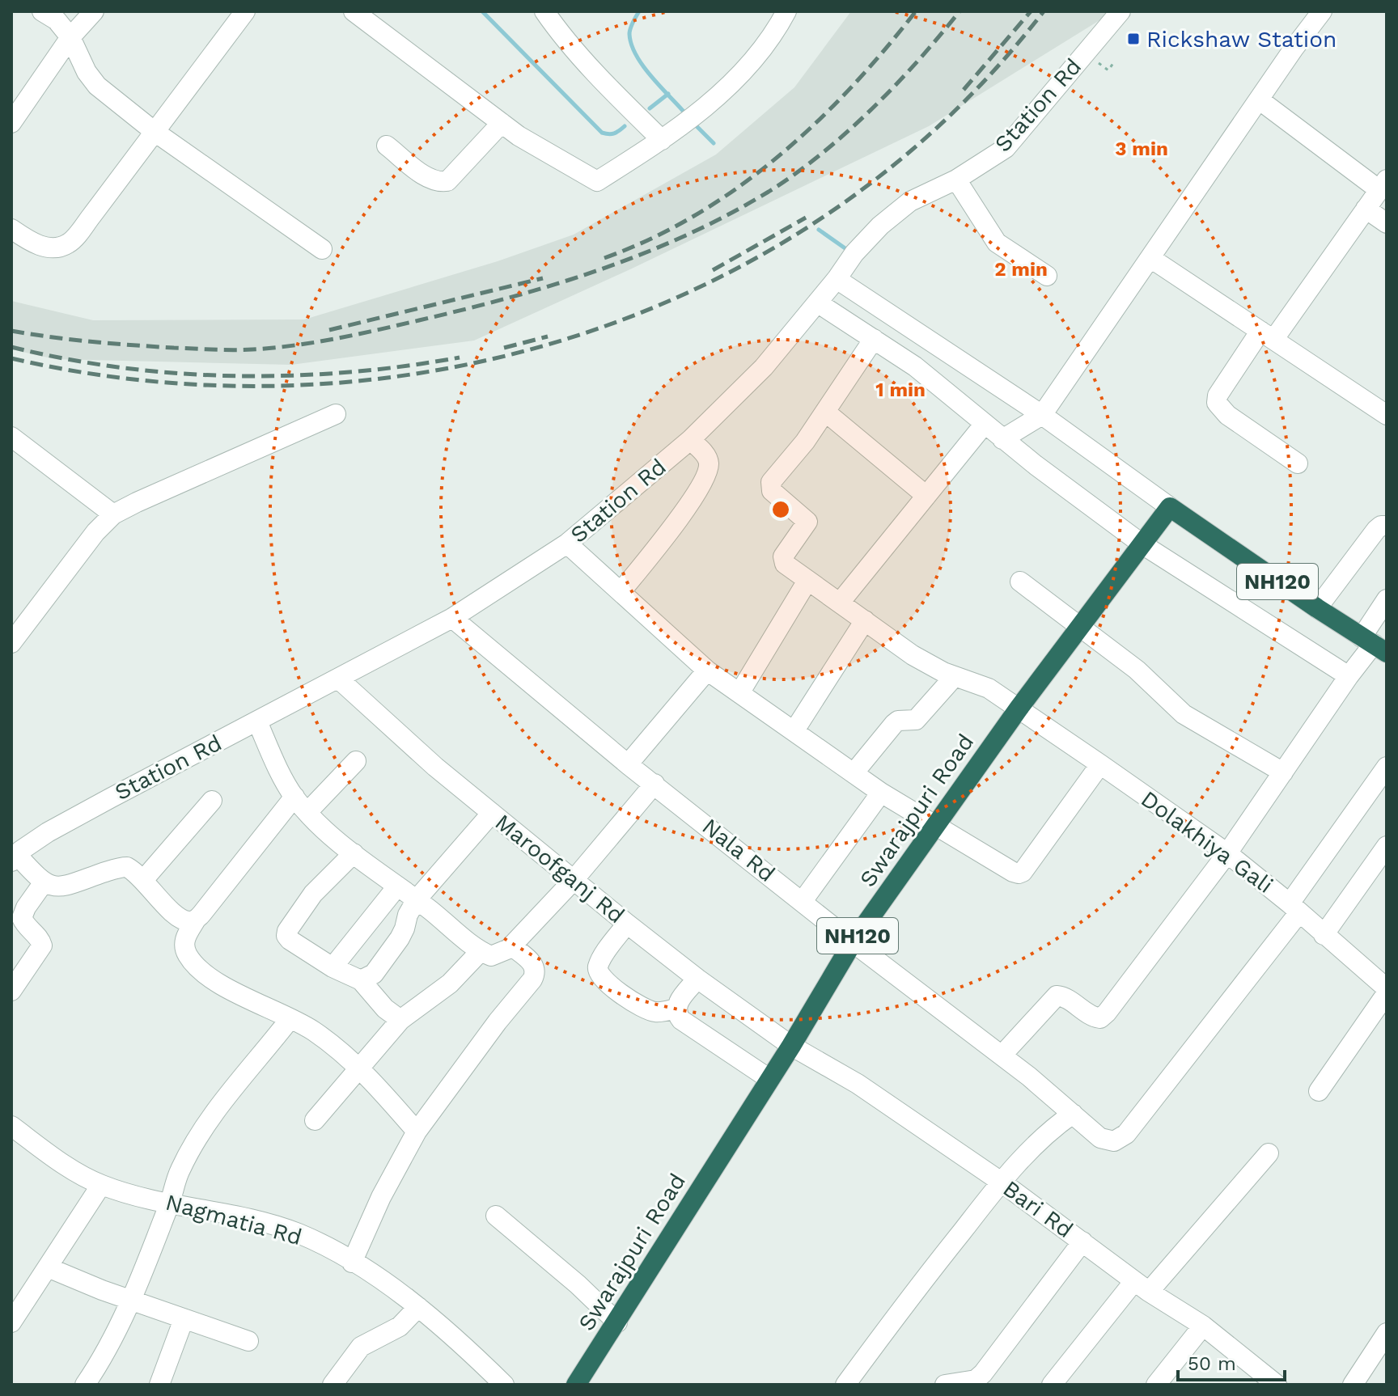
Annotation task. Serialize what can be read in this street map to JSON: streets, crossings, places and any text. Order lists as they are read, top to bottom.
{
  "streets": {
    "highway": ["NH120", "Swarajpuri Road"],
    "street": [
      "Station Rd",
      "Dolakhiya Gali",
      "Nala Rd",
      "Maroofganj Rd",
      "Bari Rd",
      "Nagmatia Rd"
    ]
  },
  "crossings": [
    ["Station Rd", "Nala Rd"],
    ["Station Rd", "Maroofganj Rd"],
    ["NH120", "Swarajpuri Road"],
    ["Swarajpuri Road", "Dolakhiya Gali"],
    ["Swarajpuri Road", "Nala Rd"],
    ["Swarajpuri Road", "Maroofganj Rd"],
    ["Swarajpuri Road", "Bari Rd"],
    ["Dolakhiya Gali", "Nala Rd"],
    ["Maroofganj Rd", "Bari Rd"]
  ],
  "places": {
    "transit": ["Rickshaw Station"]
  },
  "scale_bar": "50 m",
  "rings": ["3 min", "2 min", "1 min"]
}
